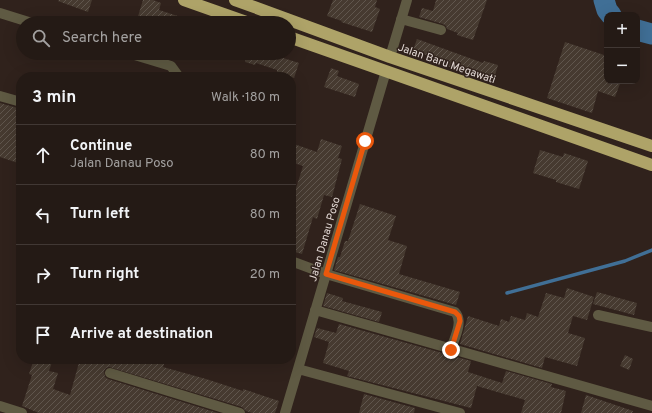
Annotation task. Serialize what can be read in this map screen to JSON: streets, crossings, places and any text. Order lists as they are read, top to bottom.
{
  "streets": {
    "highway": ["Jalan Baru Megawati"],
    "street": ["Jalan Danau Poso"]
  },
  "page": {
    "map_buttons": ["+", "−"],
    "search": "Search here",
    "heading": ["3 min", "Walk · 180 m"],
    "list": [
      ["Continue", "Jalan Danau Poso", "80 m"],
      ["Turn left", "80 m"],
      ["Turn right", "20 m"],
      "Arrive at destination"
    ]
  }
}
